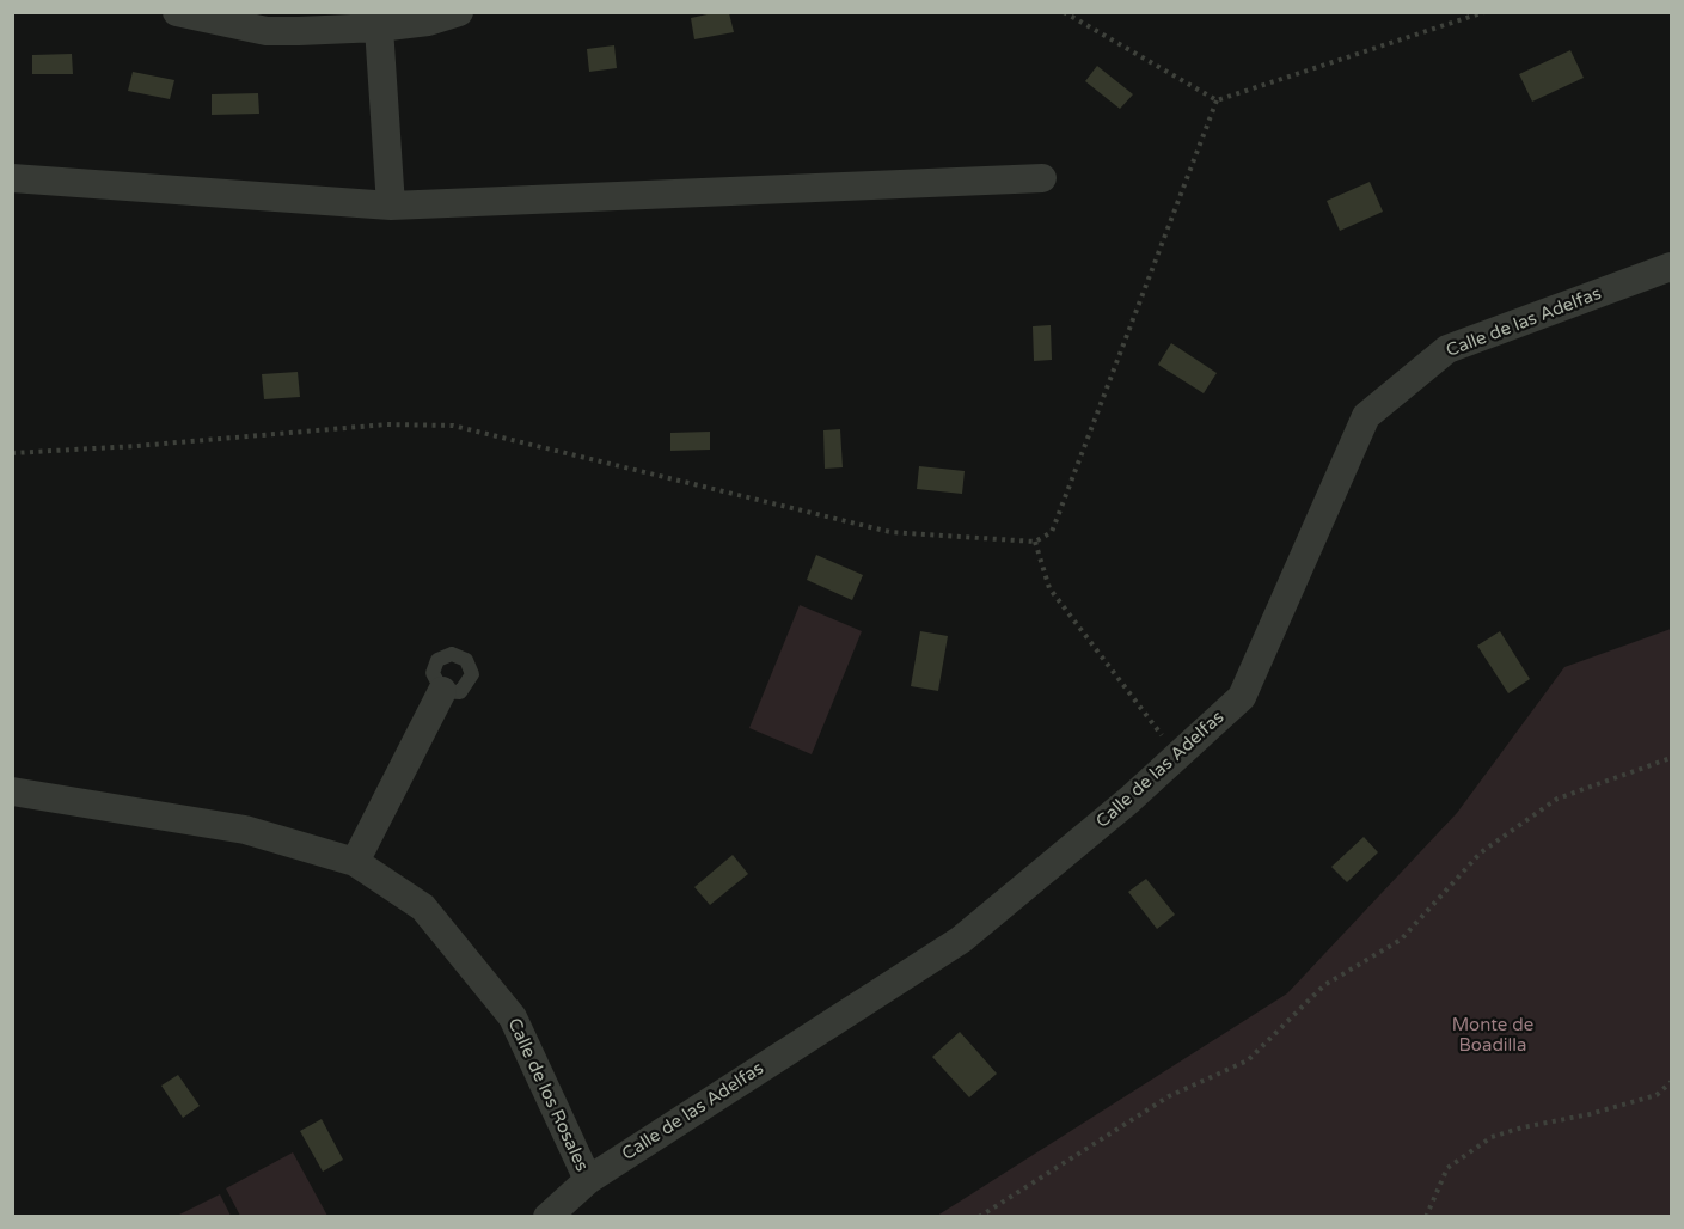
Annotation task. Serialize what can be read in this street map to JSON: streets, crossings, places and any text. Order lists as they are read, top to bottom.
{
  "streets": {
    "street": ["Calle de las Adelfas", "Calle de los Rosales"]
  },
  "crossings": [
    ["Calle de las Adelfas", "Calle de los Rosales"]
  ],
  "parks": ["Monte de Boadilla"]
}
